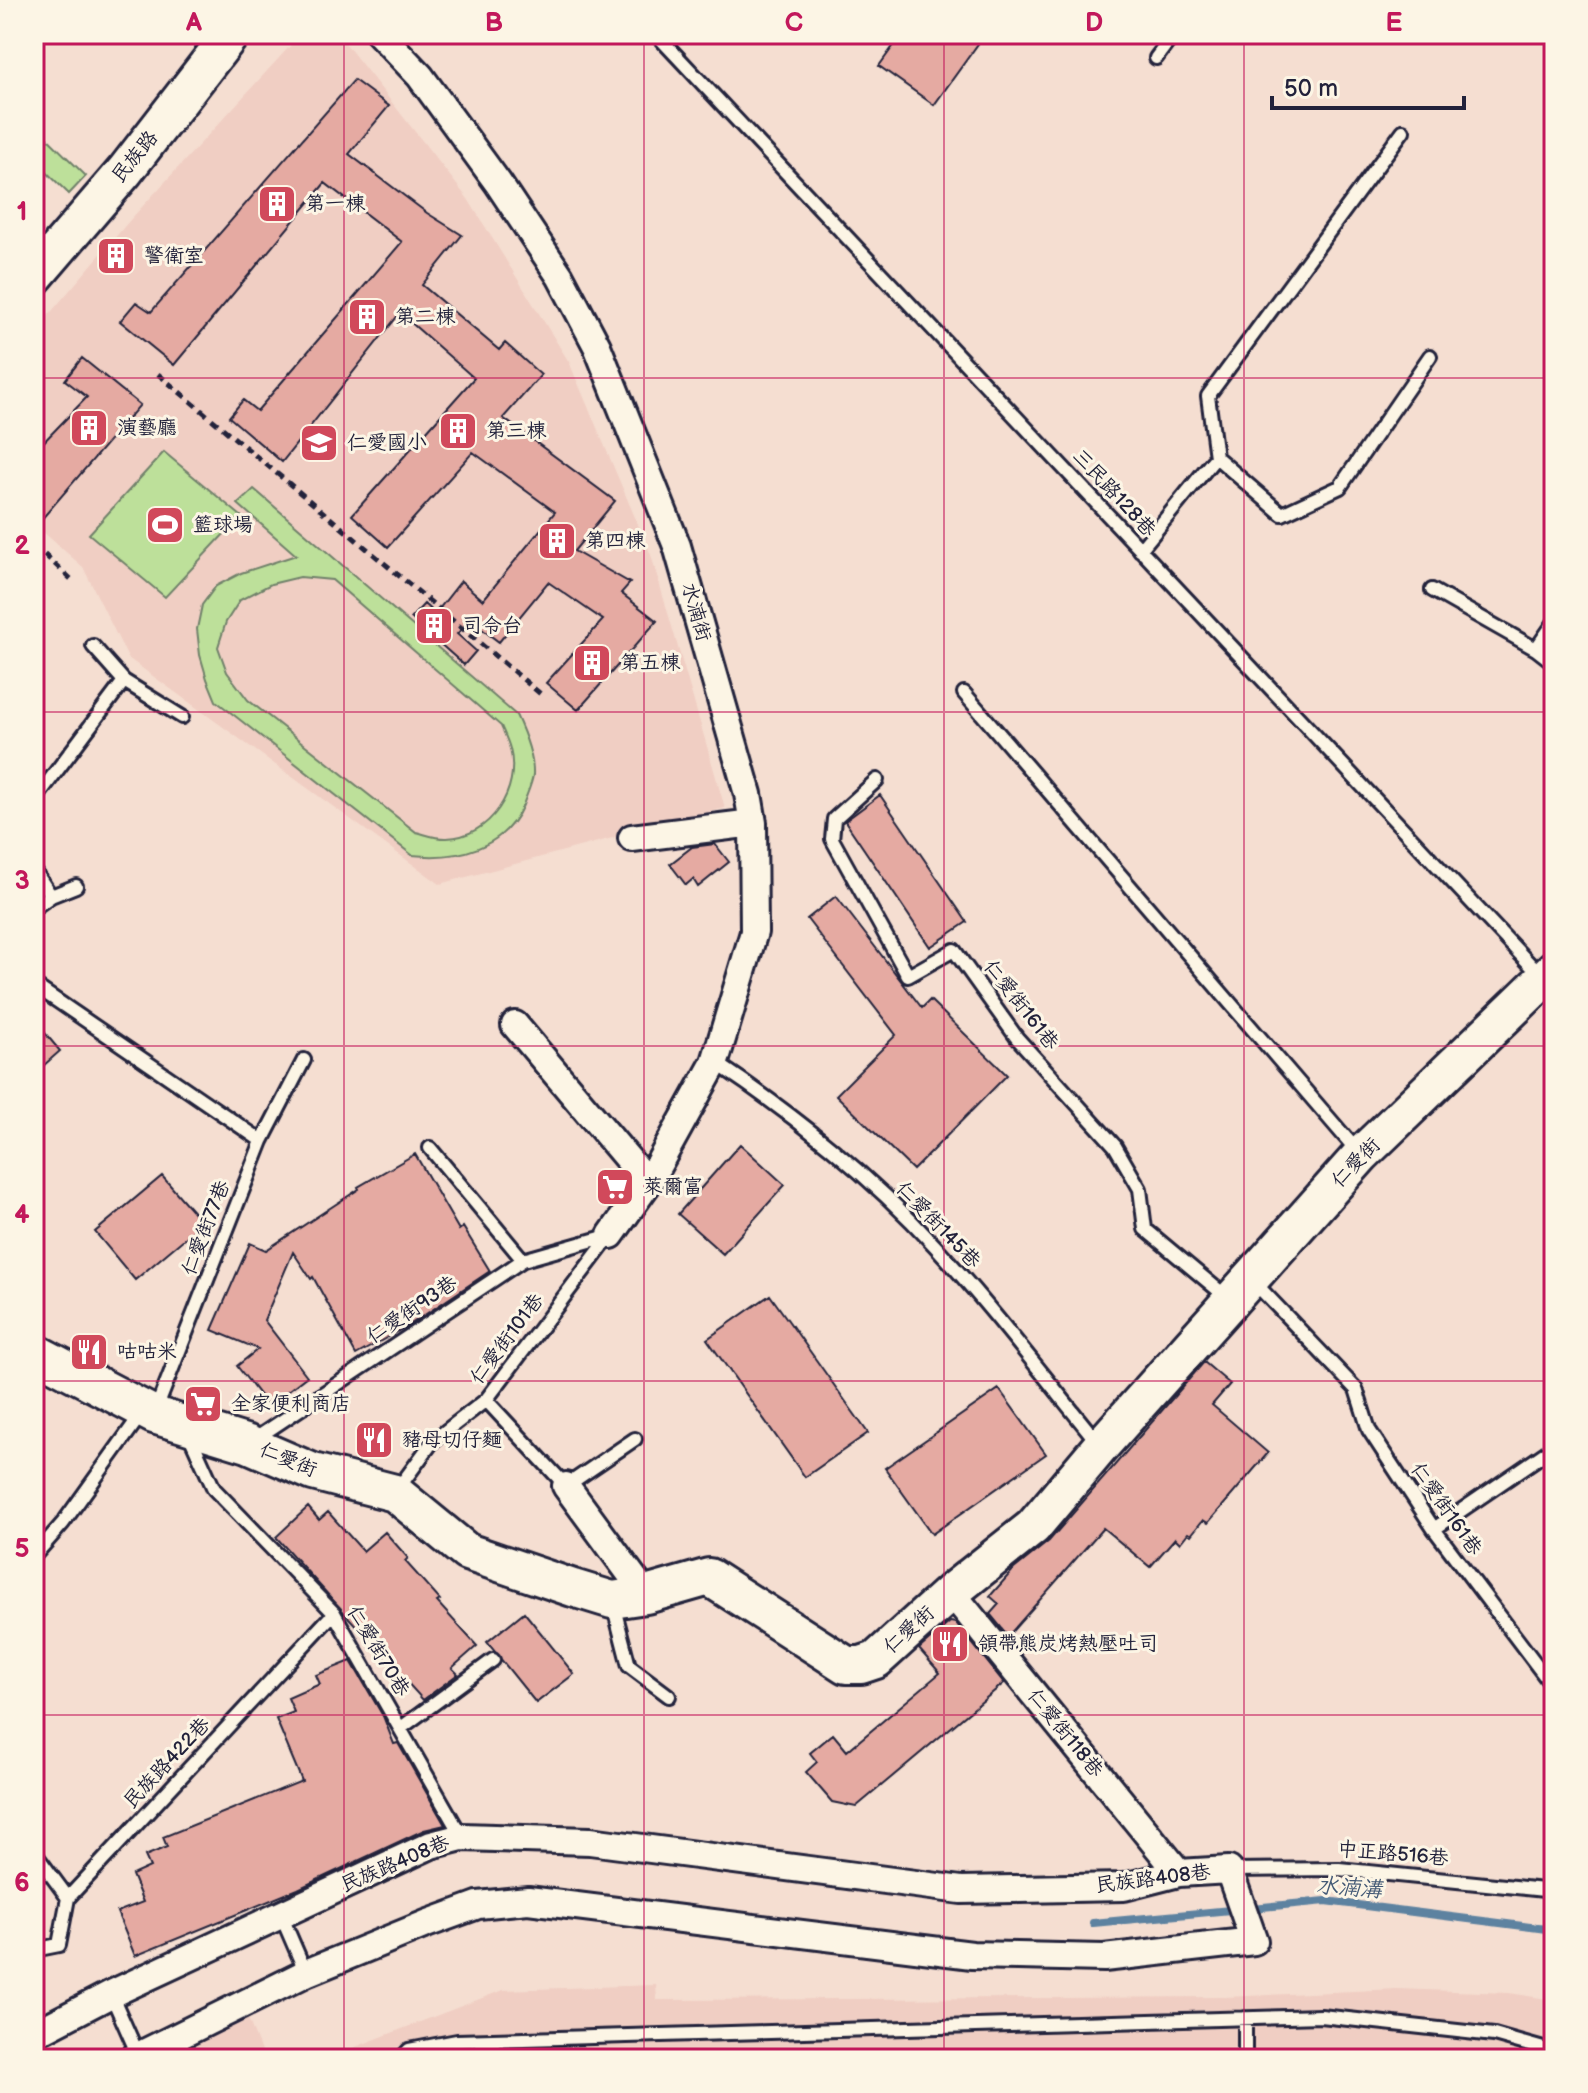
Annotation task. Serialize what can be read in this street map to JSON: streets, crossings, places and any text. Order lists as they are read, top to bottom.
{
  "streets": {
    "street": [
      "民族路",
      "水湳街",
      "仁愛街",
      "仁愛街118巷",
      "民族路408巷"
    ],
    "lane": [
      "三民路128巷",
      "仁愛街161巷",
      "仁愛街145巷",
      "仁愛街77巷",
      "仁愛街93巷",
      "仁愛街101巷",
      "仁愛街70巷",
      "民族路422巷",
      "中正路516巷"
    ]
  },
  "crossings": [
    ["三民路128巷", "仁愛街"],
    ["水湳街", "仁愛街145巷"],
    ["水湳街", "仁愛街93巷"],
    ["水湳街", "仁愛街101巷"],
    ["仁愛街161巷", "仁愛街"],
    ["仁愛街", "仁愛街145巷"],
    ["仁愛街", "仁愛街77巷"],
    ["仁愛街", "仁愛街93巷"],
    ["仁愛街", "仁愛街101巷"],
    ["仁愛街", "仁愛街70巷"],
    ["仁愛街", "仁愛街118巷"],
    ["仁愛街77巷", "仁愛街70巷"],
    ["仁愛街93巷", "仁愛街101巷"],
    ["仁愛街70巷", "民族路422巷"],
    ["仁愛街70巷", "民族路408巷"],
    ["仁愛街118巷", "民族路408巷"],
    ["中正路516巷", "民族路408巷"]
  ],
  "water": ["水湳溝"],
  "places": {
    "building": [
      "第一棟",
      "警衛室",
      "第二棟",
      "演藝廳",
      "第三棟",
      "第四棟",
      "司令台",
      "第五棟"
    ],
    "school or university": ["仁愛國小"],
    "sports": ["籃球場"],
    "supermarket": ["萊爾富", "全家便利商店"],
    "restaurant": ["咕咕米", "豬母切仔麵", "領帶熊炭烤熱壓吐司"]
  },
  "scale_bar": "50 m",
  "grid": {
    "columns": [
      "A",
      "B",
      "C",
      "D",
      "E"
    ],
    "rows": [
      "1",
      "2",
      "3",
      "4",
      "5",
      "6"
    ]
  }
}
